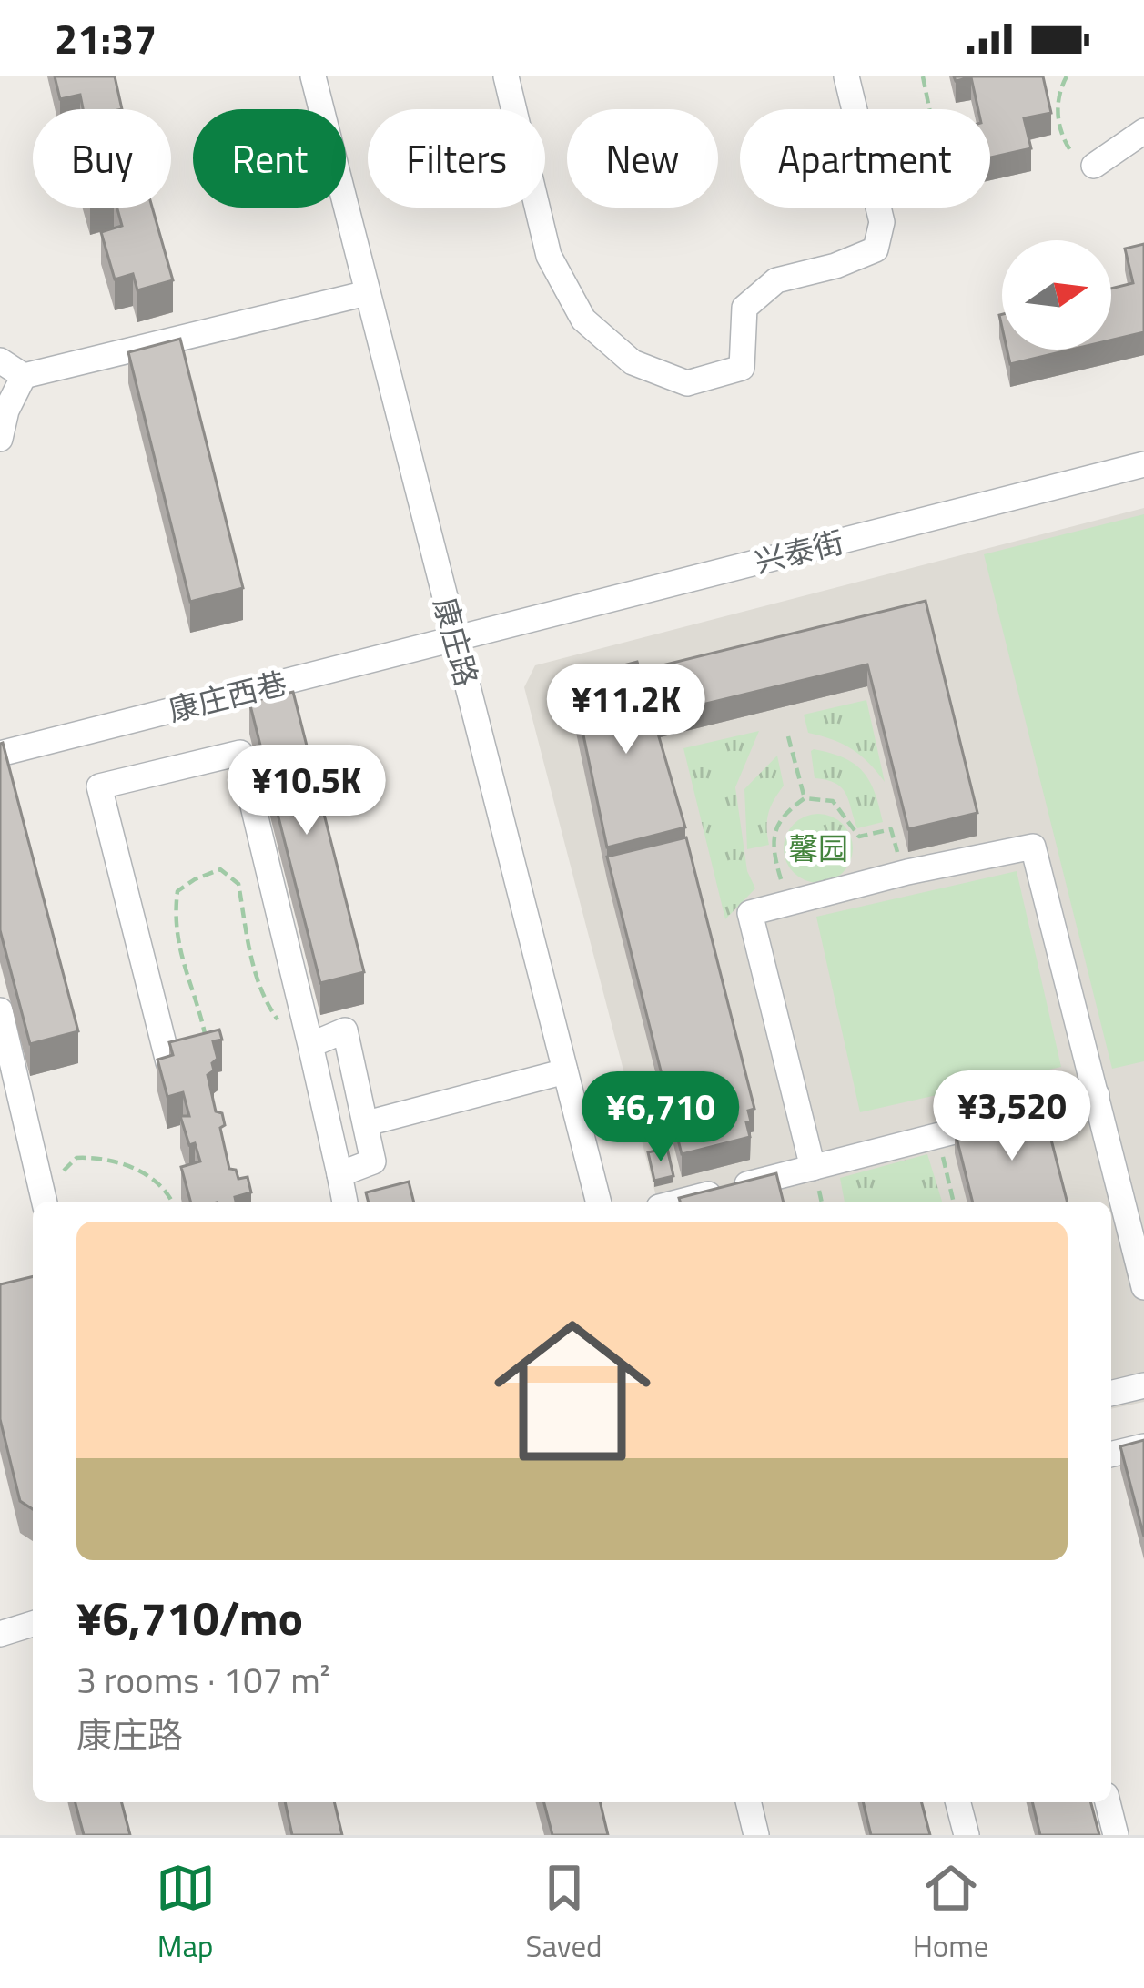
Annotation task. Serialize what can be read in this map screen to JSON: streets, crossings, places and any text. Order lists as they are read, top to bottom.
{
  "streets": {
    "street": ["兴泰街", "康庄路", "康庄西巷"]
  },
  "crossings": [
    ["兴泰街", "康庄路"],
    ["兴泰街", "康庄西巷"],
    ["康庄路", "康庄西巷"]
  ],
  "parks": ["馨园"],
  "north": "right",
  "page": {
    "status": "21:37",
    "chip": [
      "Buy",
      "Rent",
      "Filters",
      "New",
      "Apartment"
    ],
    "price": [
      "¥11.2K",
      "¥10.5K",
      "¥3,520",
      "¥6,710"
    ],
    "list": [
      {
        "name": "¥6,710/mo",
        "note": "3 rooms · 107 m² · 康庄路"
      }
    ],
    "tabs": ["Map", "Saved", "Home"]
  }
}
